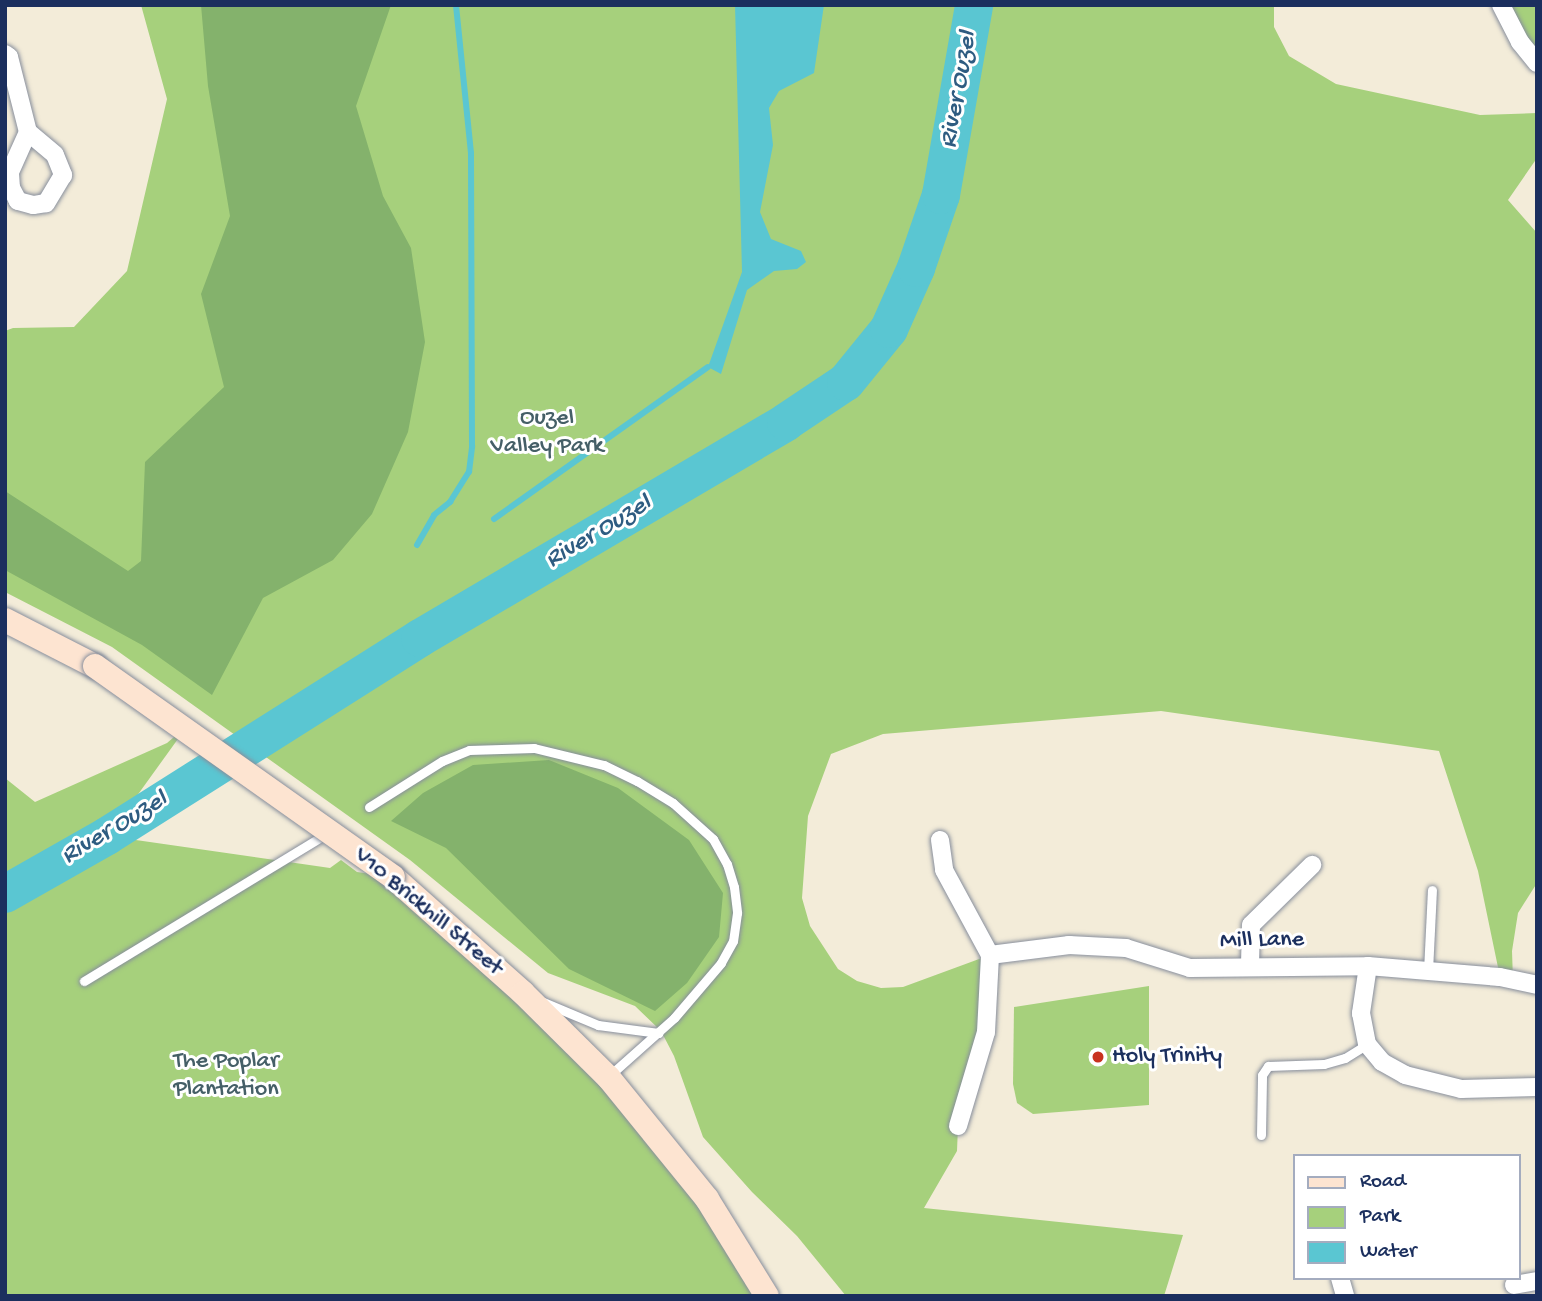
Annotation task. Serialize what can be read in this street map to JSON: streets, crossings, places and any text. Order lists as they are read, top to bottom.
{
  "streets": {
    "street": ["V10 Brickhill Street", "Mill Lane"]
  },
  "water": ["River Ouzel"],
  "parks": ["Ouzel Valley Park", "The Poplar Plantation"],
  "places": ["Holy Trinity"],
  "legend": ["Road", "Park", "Water"]
}
